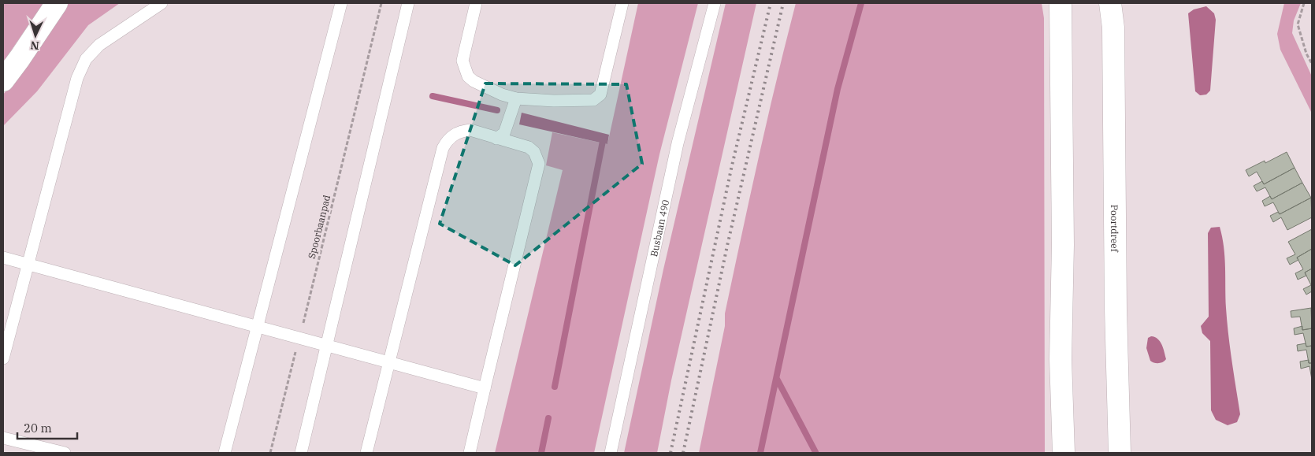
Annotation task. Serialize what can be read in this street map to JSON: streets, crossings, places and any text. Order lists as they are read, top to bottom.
{
  "streets": {
    "main road": ["Poortdreef"],
    "lane": ["Busbaan 490"],
    "path": ["Spoorbaanpad"]
  },
  "scale_bar": "20 m",
  "north": "bottom"
}
